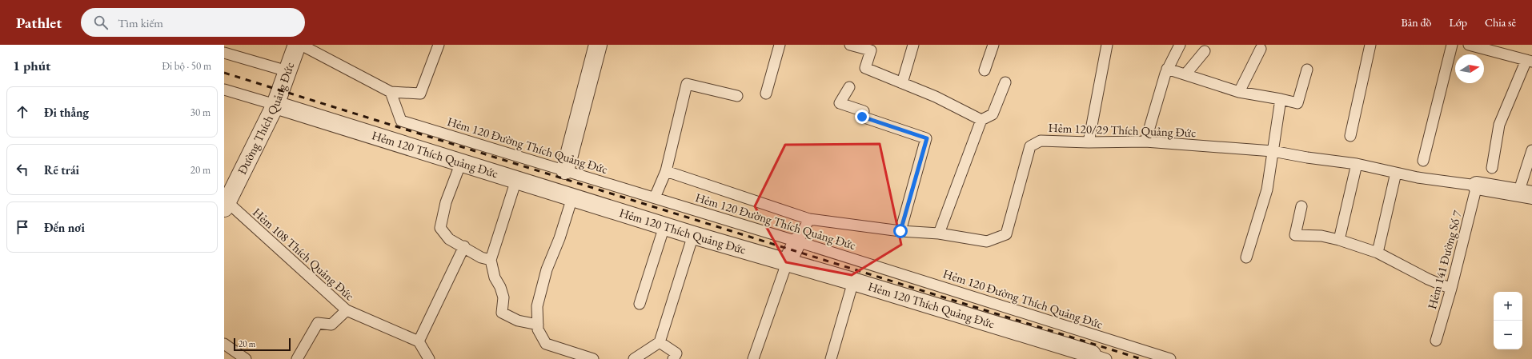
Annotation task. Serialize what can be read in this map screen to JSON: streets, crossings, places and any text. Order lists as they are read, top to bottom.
{
  "streets": {
    "street": ["Đường Thích Quảng Đức", "Hẻm 120 Thích Quảng Đức"],
    "lane": [
      "Hẻm 120/29 Thích Quảng Đức",
      "Hẻm 120 Đường Thích Quảng Đức",
      "Hẻm 108 Thích Quảng Đức",
      "Hẻm 141 Đường Số 7"
    ]
  },
  "crossings": [
    ["Đường Thích Quảng Đức", "Hẻm 120 Thích Quảng Đức"],
    ["Đường Thích Quảng Đức", "Hẻm 108 Thích Quảng Đức"],
    ["Hẻm 120/29 Thích Quảng Đức", "Hẻm 141 Đường Số 7"]
  ],
  "scale_bar": "20 m",
  "north": "right",
  "page": {
    "header": "Pathlet",
    "search": "Tìm kiếm",
    "nav": ["Bản đồ", "Lớp", "Chia sẻ"],
    "heading": ["1 phút", "Đi bộ · 50 m"],
    "list": [
      ["Đi thẳng", "30 m"],
      ["Rẽ trái", "20 m"],
      "Đến nơi"
    ],
    "map_buttons": ["+", "−"],
    "scale": "20 m"
  }
}
